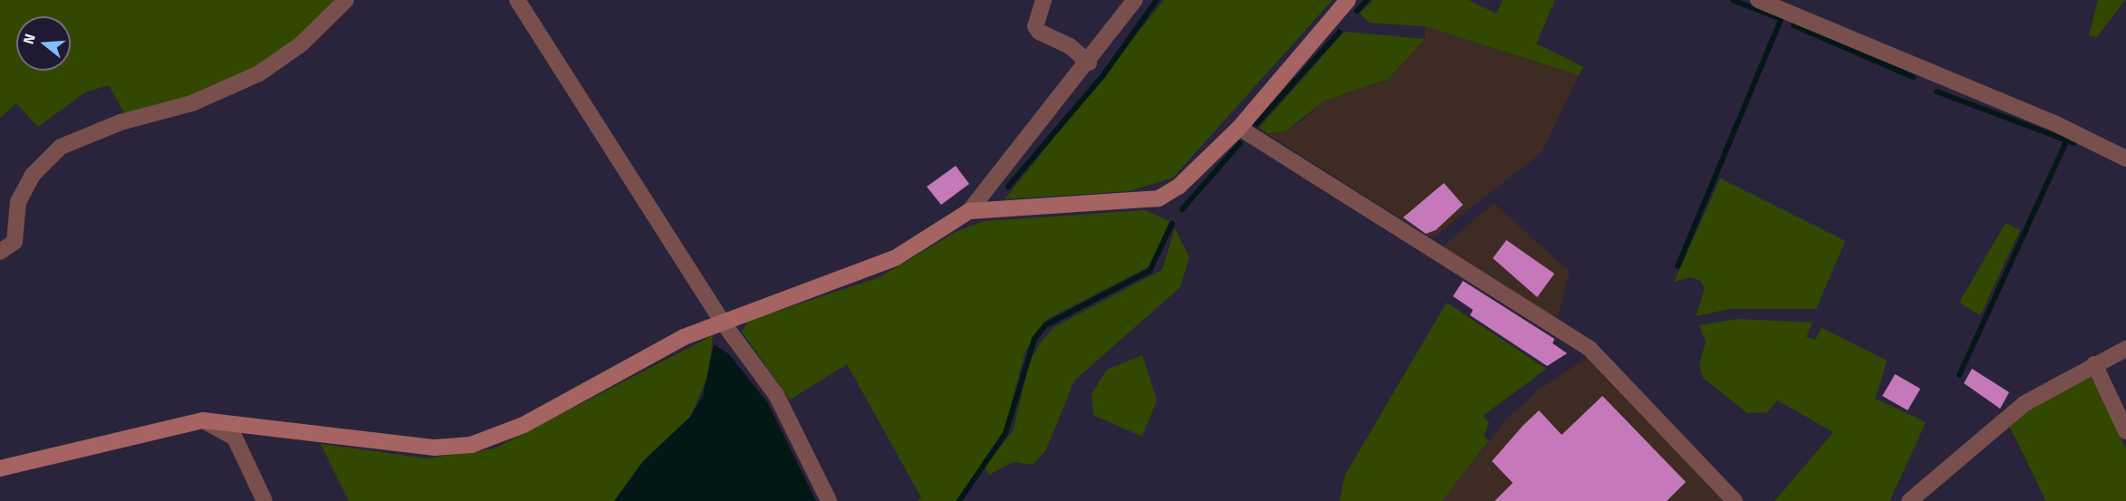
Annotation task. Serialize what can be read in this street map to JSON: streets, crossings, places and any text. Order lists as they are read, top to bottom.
{
  "north": "left"
}
